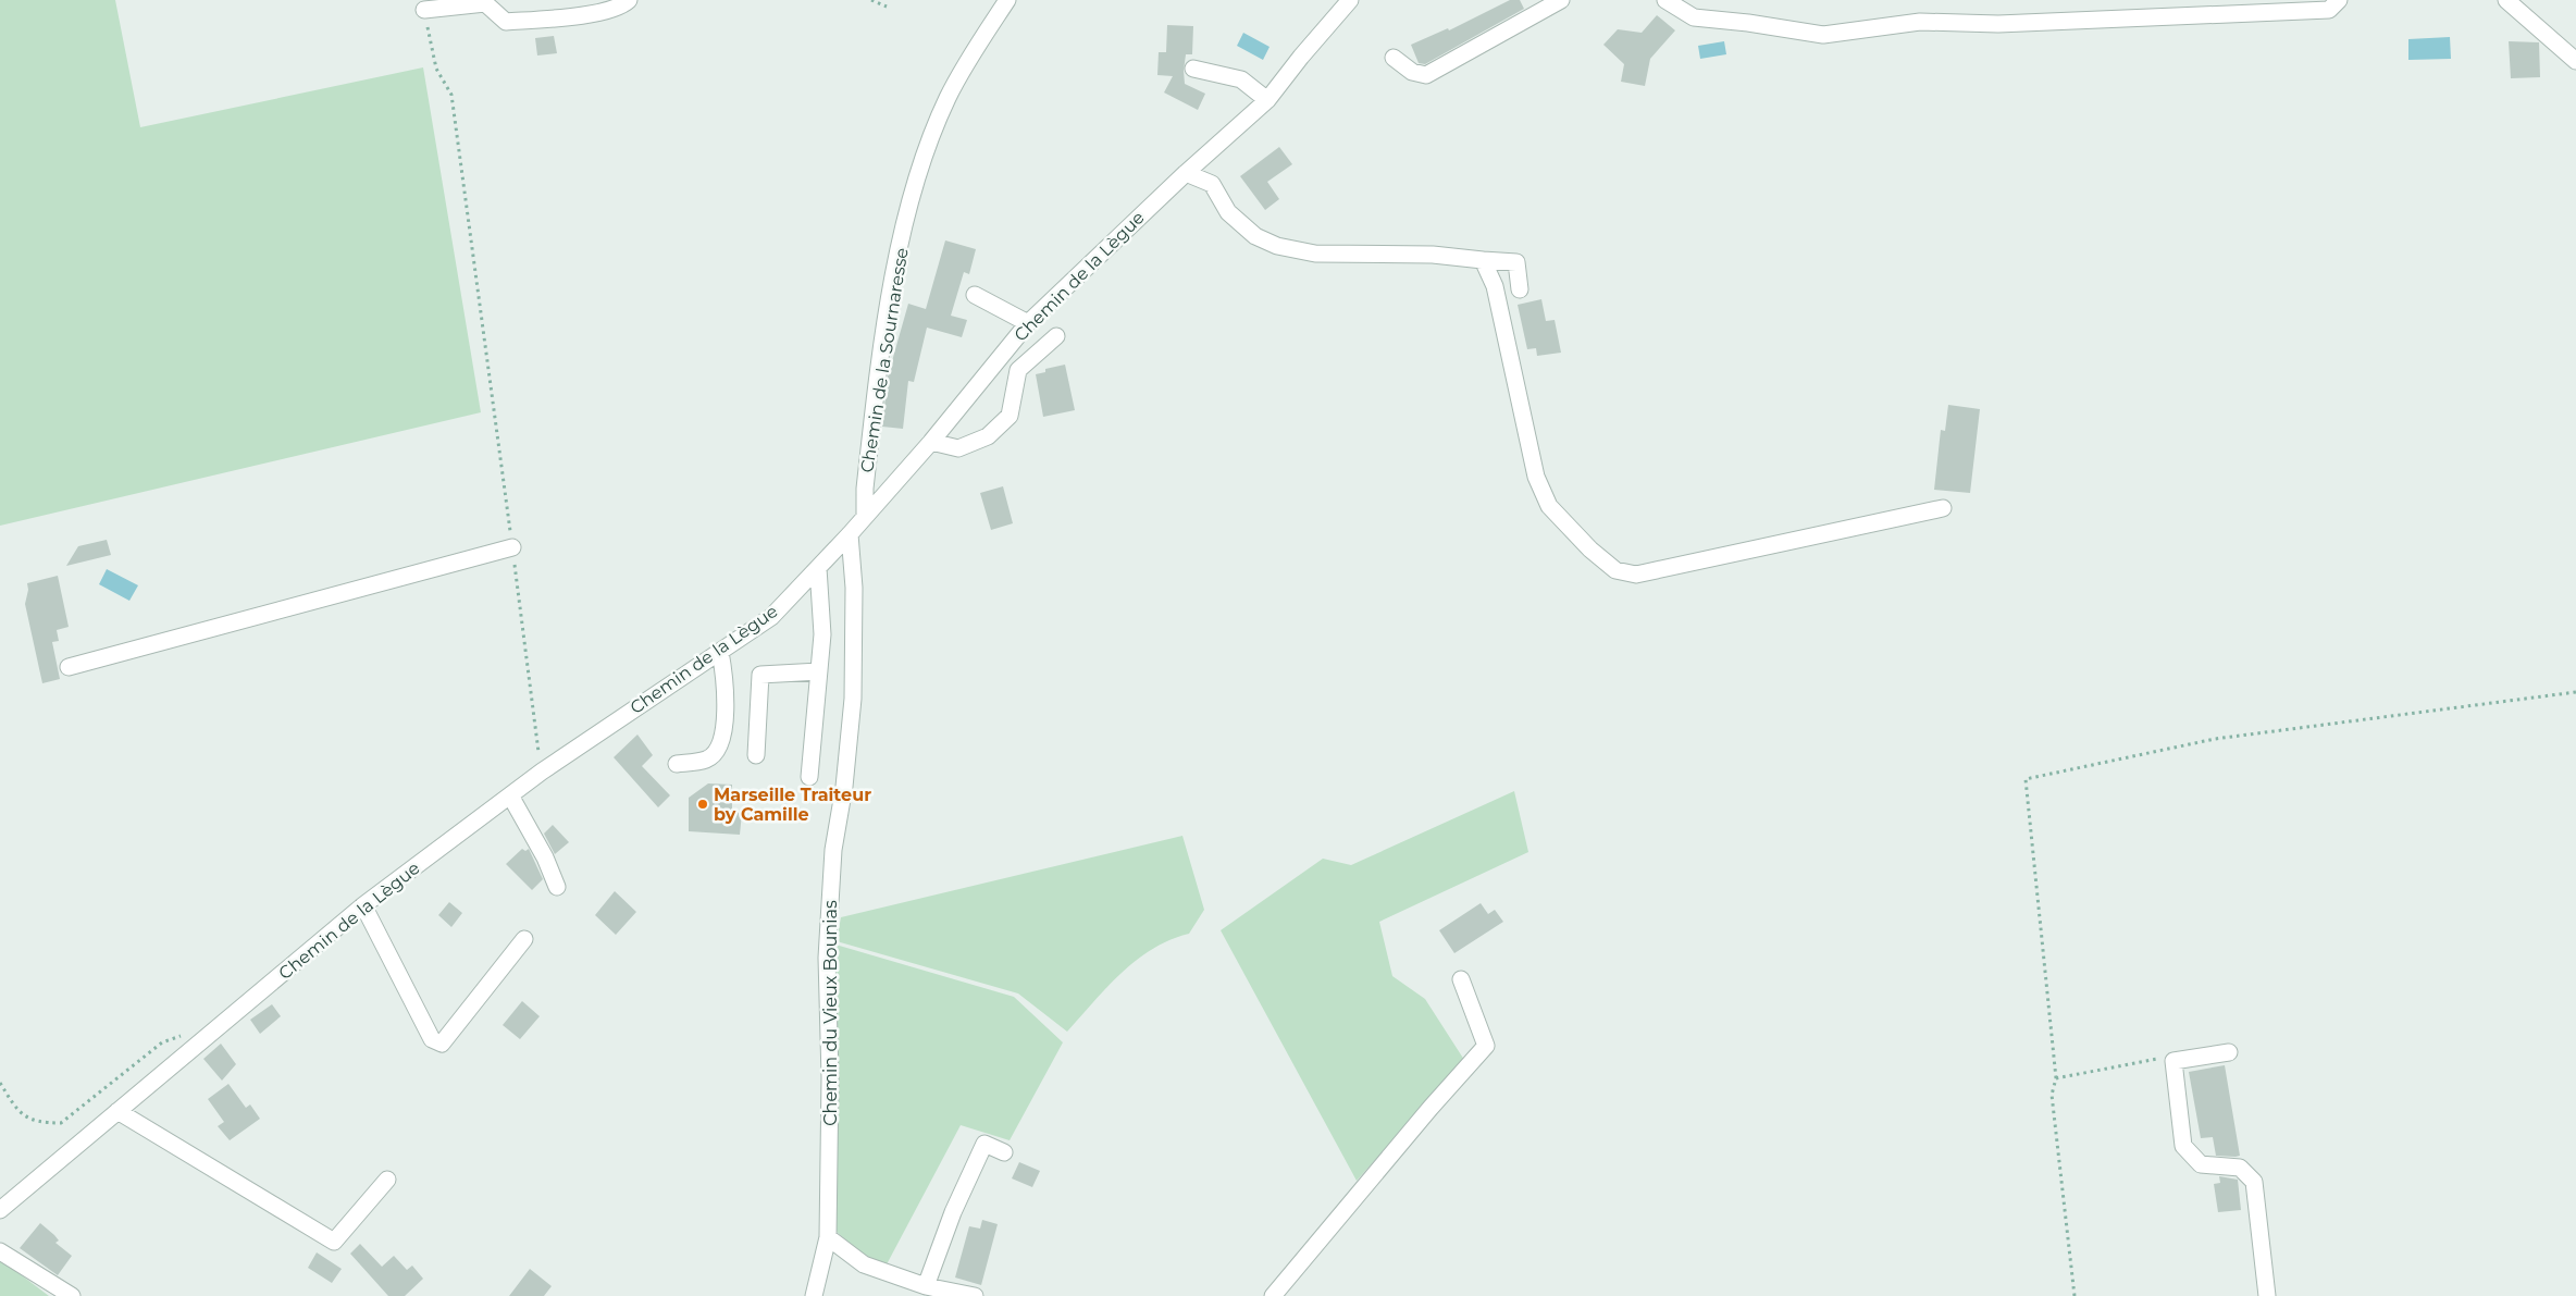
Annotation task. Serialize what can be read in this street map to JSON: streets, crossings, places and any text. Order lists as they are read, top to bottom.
{
  "streets": {
    "street": ["Chemin de la Lègue", "Chemin de la Sournaresse", "Chemin du Vieux Bounias"]
  },
  "crossings": [
    ["Chemin de la Lègue", "Chemin de la Sournaresse"],
    ["Chemin de la Lègue", "Chemin du Vieux Bounias"]
  ],
  "places": ["Marseille Traiteur by Camille"]
}
